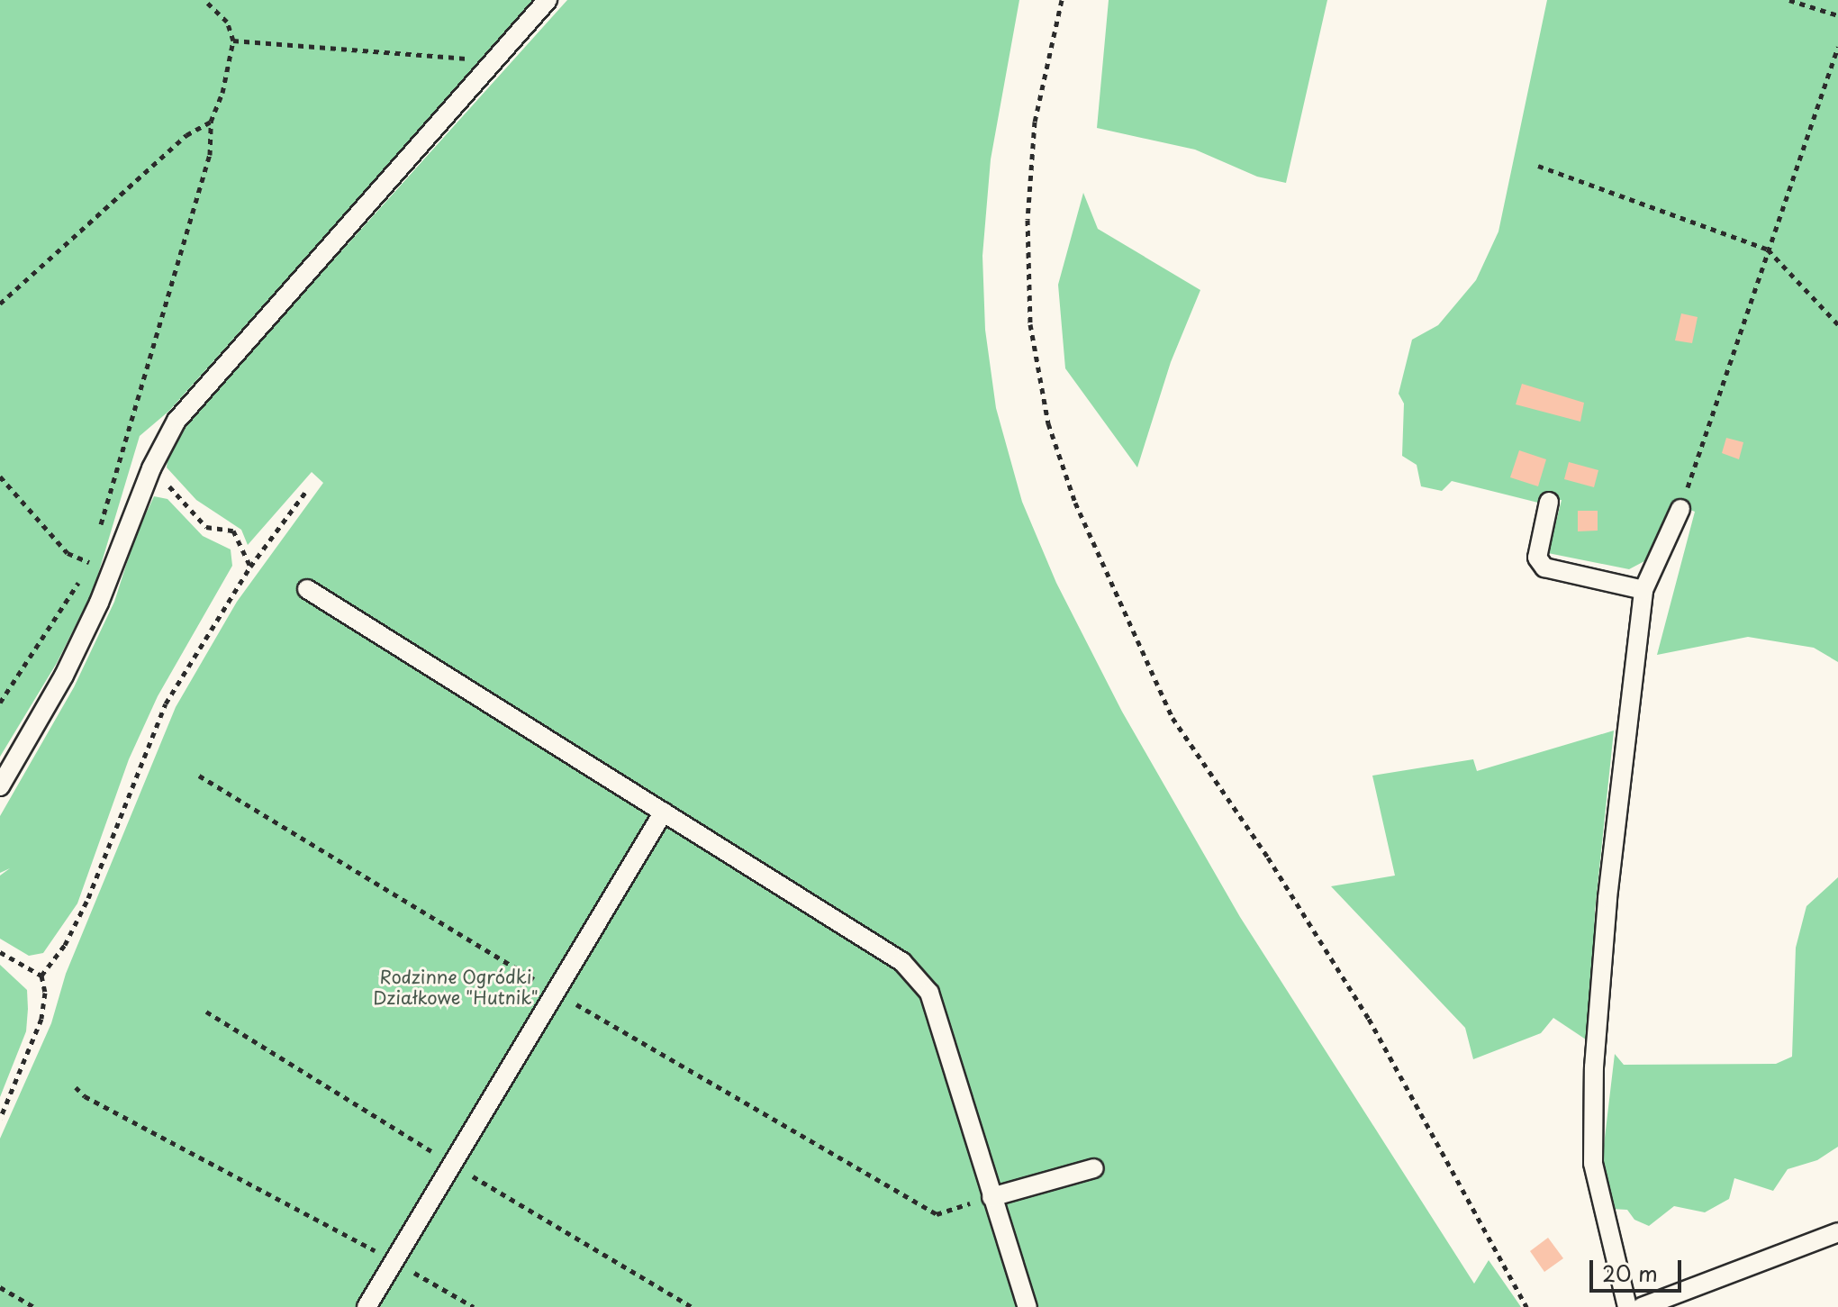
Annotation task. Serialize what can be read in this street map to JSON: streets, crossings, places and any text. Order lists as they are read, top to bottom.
{
  "parks": ["Rodzinne Ogródki Działkowe \"Hutnik\""],
  "scale_bar": "20 m"
}
